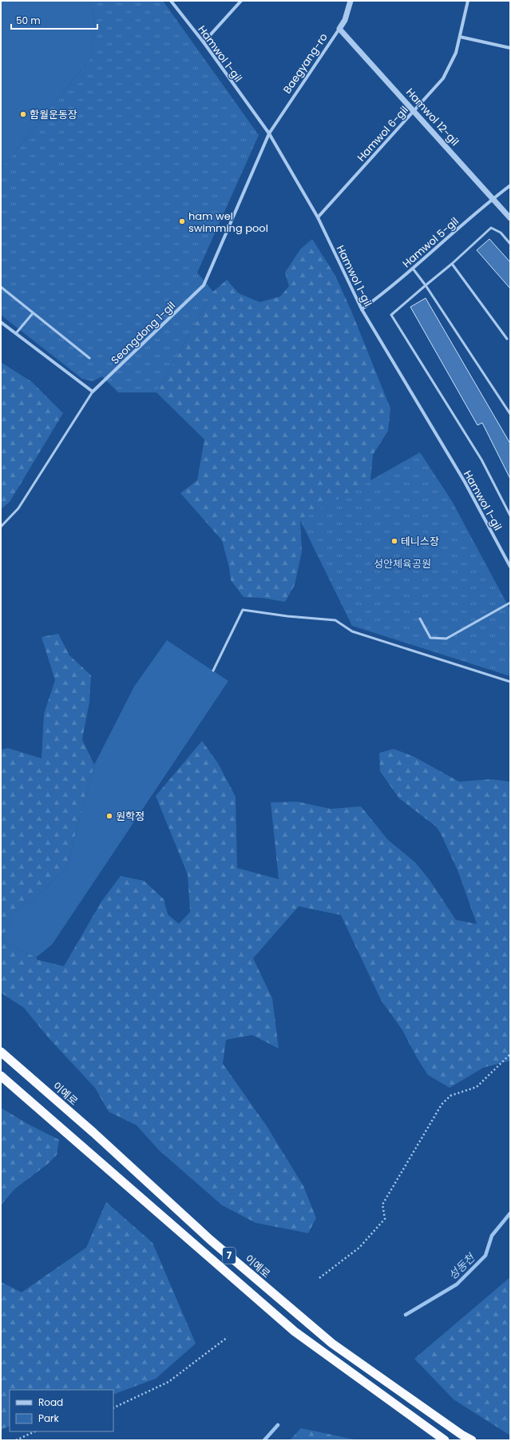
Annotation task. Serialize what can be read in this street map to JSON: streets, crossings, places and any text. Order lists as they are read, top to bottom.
{
  "streets": {
    "highway": ["이예로", "7"],
    "street": [
      "Hamwol 1-gil",
      "Baegyang-ro",
      "Hamwol 12-gil",
      "Hamwol 6-gil",
      "Hamwol 5-gil",
      "Seongdong 1-gil"
    ]
  },
  "crossings": [
    ["Hamwol 1-gil", "Baegyang-ro"],
    ["Hamwol 1-gil", "Hamwol 6-gil"],
    ["Hamwol 1-gil", "Hamwol 5-gil"],
    ["Hamwol 1-gil", "Seongdong 1-gil"],
    ["Baegyang-ro", "Hamwol 12-gil"],
    ["Baegyang-ro", "Seongdong 1-gil"],
    ["Hamwol 12-gil", "Hamwol 6-gil"],
    ["Hamwol 12-gil", "Hamwol 5-gil"]
  ],
  "water": ["성동천"],
  "parks": ["성안체육공원"],
  "places": [
    "함월운동장",
    "ham wel swimming pool",
    "테니스장",
    "원학정"
  ],
  "legend": ["Road", "Park"],
  "scale_bar": "50 m"
}
